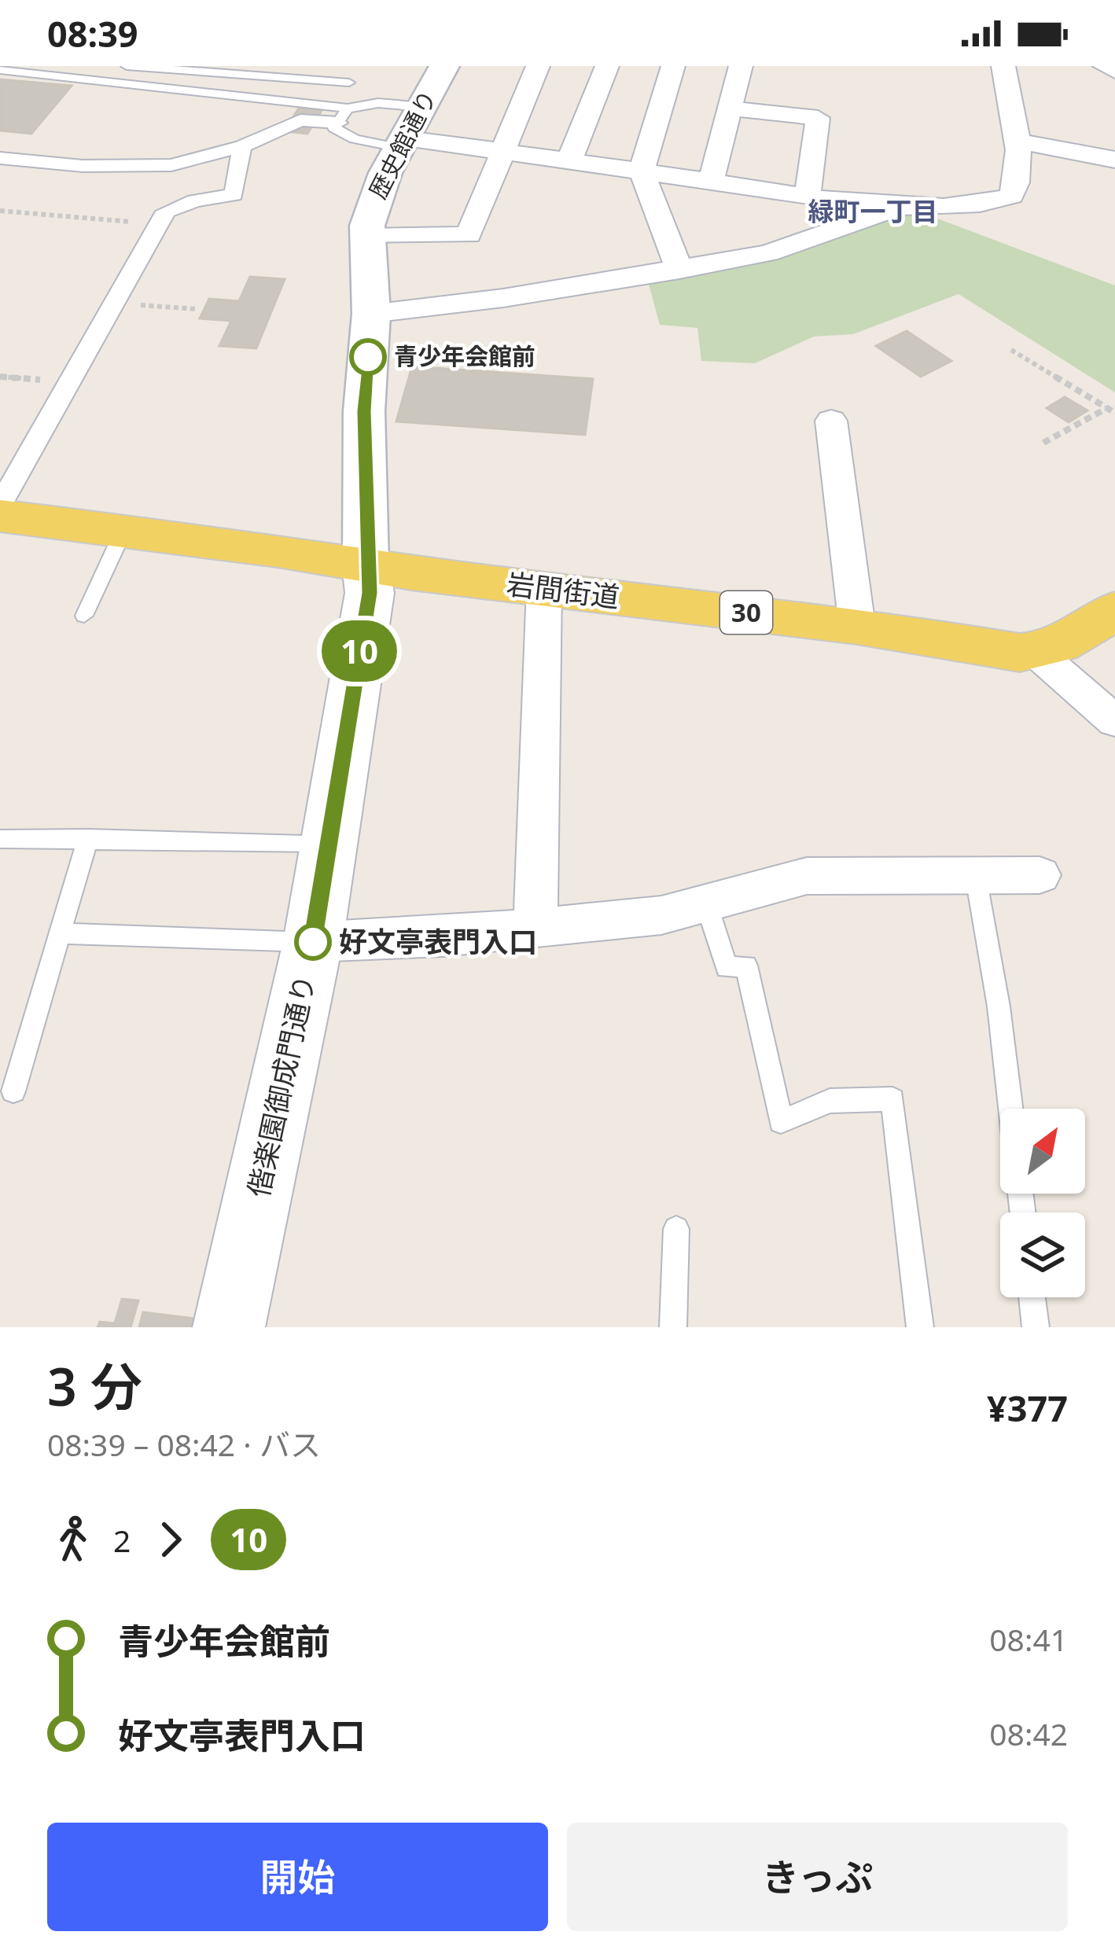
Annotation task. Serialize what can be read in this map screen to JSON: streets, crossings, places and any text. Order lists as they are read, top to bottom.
{
  "streets": {
    "main road": ["岩間街道", "30", "偕楽園御成門通り"],
    "street": ["歴史館通り"]
  },
  "crossings": [
    ["歴史館通り", "岩間街道"],
    ["歴史館通り", "偕楽園御成門通り"],
    ["岩間街道", "偕楽園御成門通り"]
  ],
  "districts": ["緑町一丁目"],
  "places": ["青少年会館前", "好文亭表門入口"],
  "lines": ["bus line 10"],
  "north": "top right",
  "page": {
    "status": "08:39",
    "on_map": "10",
    "heading": ["3 分", "08:39 – 08:42 · バス", "¥377"],
    "legs": ["2", "10"],
    "list": [
      {
        "name": "青少年会館前",
        "value": "08:41"
      },
      {
        "name": "好文亭表門入口",
        "value": "08:42"
      }
    ],
    "buttons": ["開始", "きっぷ"]
  }
}
